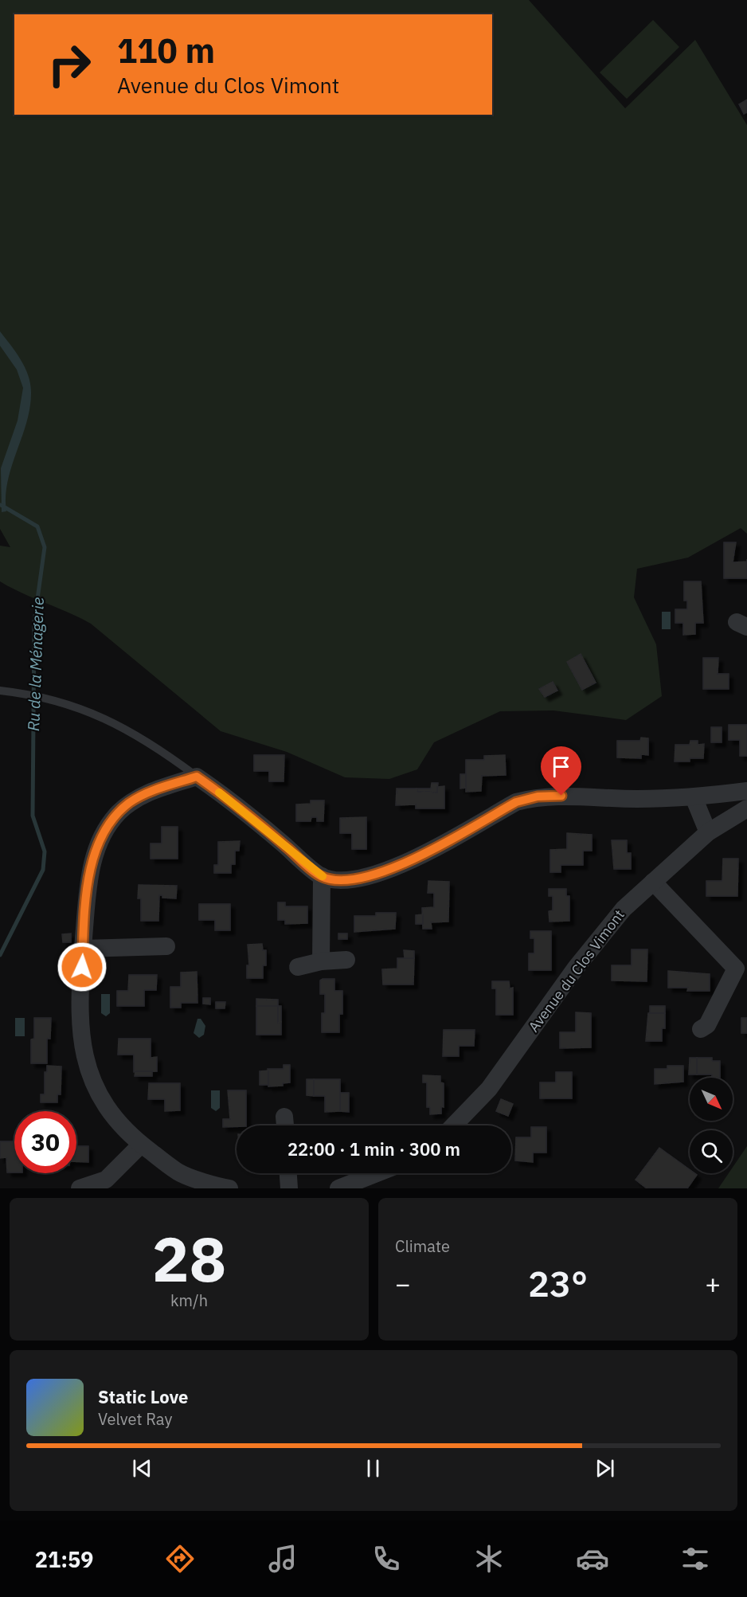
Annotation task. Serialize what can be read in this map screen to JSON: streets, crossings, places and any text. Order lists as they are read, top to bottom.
{
  "streets": {
    "street": ["Avenue du Clos Vimont"]
  },
  "water": ["Ru de la Ménagerie"],
  "north": "bottom right",
  "page": {
    "turn": ["110 m", "Avenue du Clos Vimont"],
    "limit": "30",
    "trip": "22:00 · 1 min · 300 m",
    "tile": [
      ["28", "km/h"],
      "Climate"
    ],
    "heat": ["−", "23°", "+"],
    "song": ["Static Love", "Velvet Ray"],
    "tabs": "21:59"
  }
}
